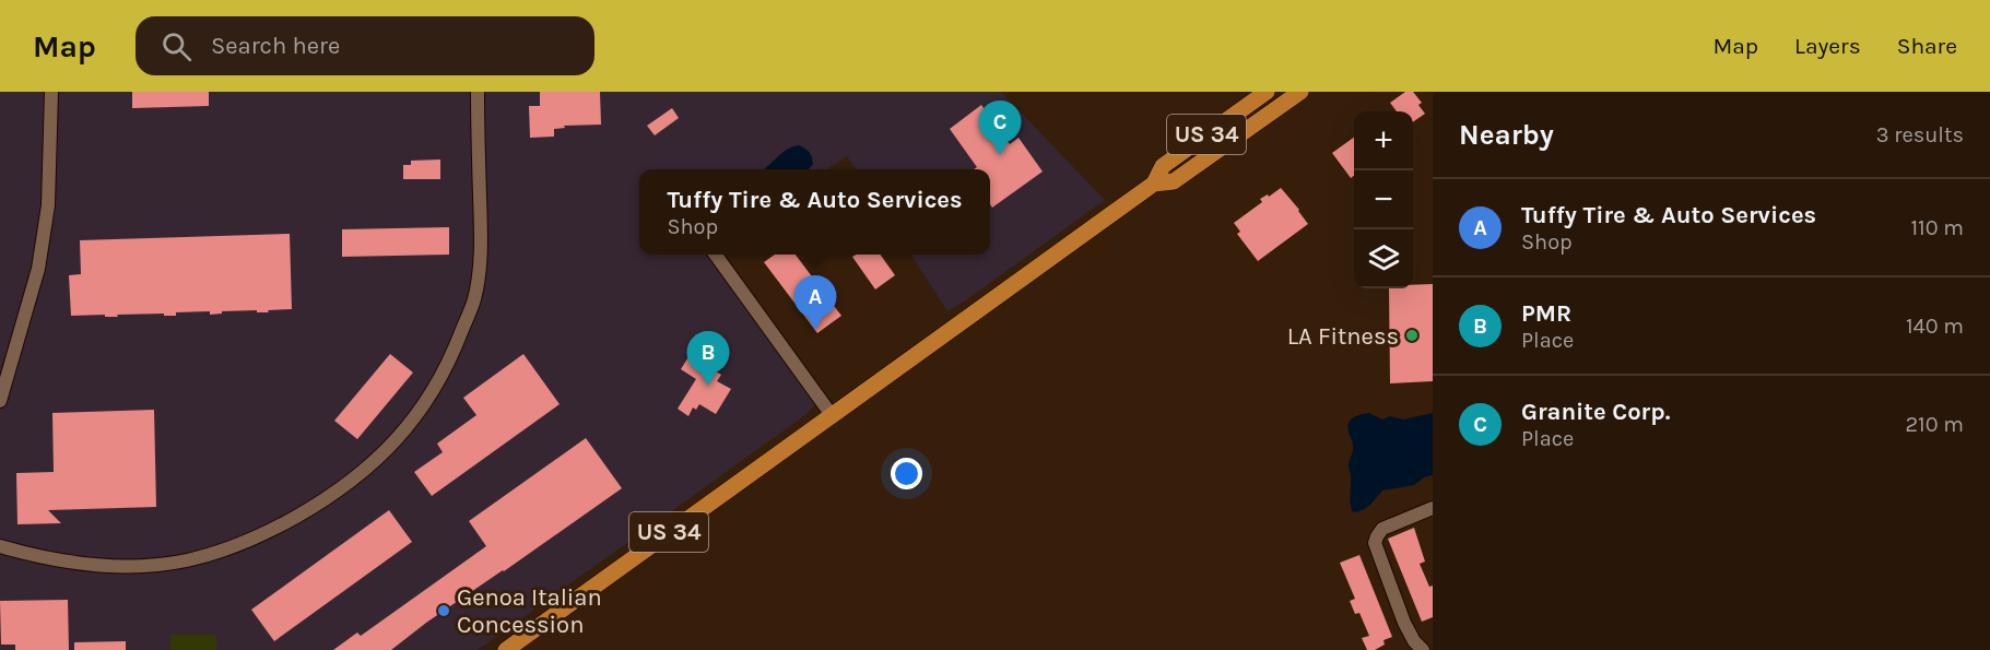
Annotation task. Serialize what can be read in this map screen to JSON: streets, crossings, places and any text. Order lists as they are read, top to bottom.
{
  "streets": {
    "main road": ["US 34"]
  },
  "places": ["LA Fitness", "Genoa Italian Concession"],
  "page": {
    "header": "Map",
    "search": "Search here",
    "nav": ["Map", "Layers", "Share"],
    "heading": ["Nearby", "3 results"],
    "pins": ["C", "A", "B"],
    "map_buttons": ["+", "−"],
    "popup": ["Tuffy Tire & Auto Services", "Shop"],
    "list": [
      {
        "mark": "A",
        "name": "Tuffy Tire & Auto Services",
        "note": "Shop",
        "value": "110 m"
      },
      {
        "mark": "B",
        "name": "PMR",
        "note": "Place",
        "value": "140 m"
      },
      {
        "mark": "C",
        "name": "Granite Corp.",
        "note": "Place",
        "value": "210 m"
      }
    ]
  }
}
